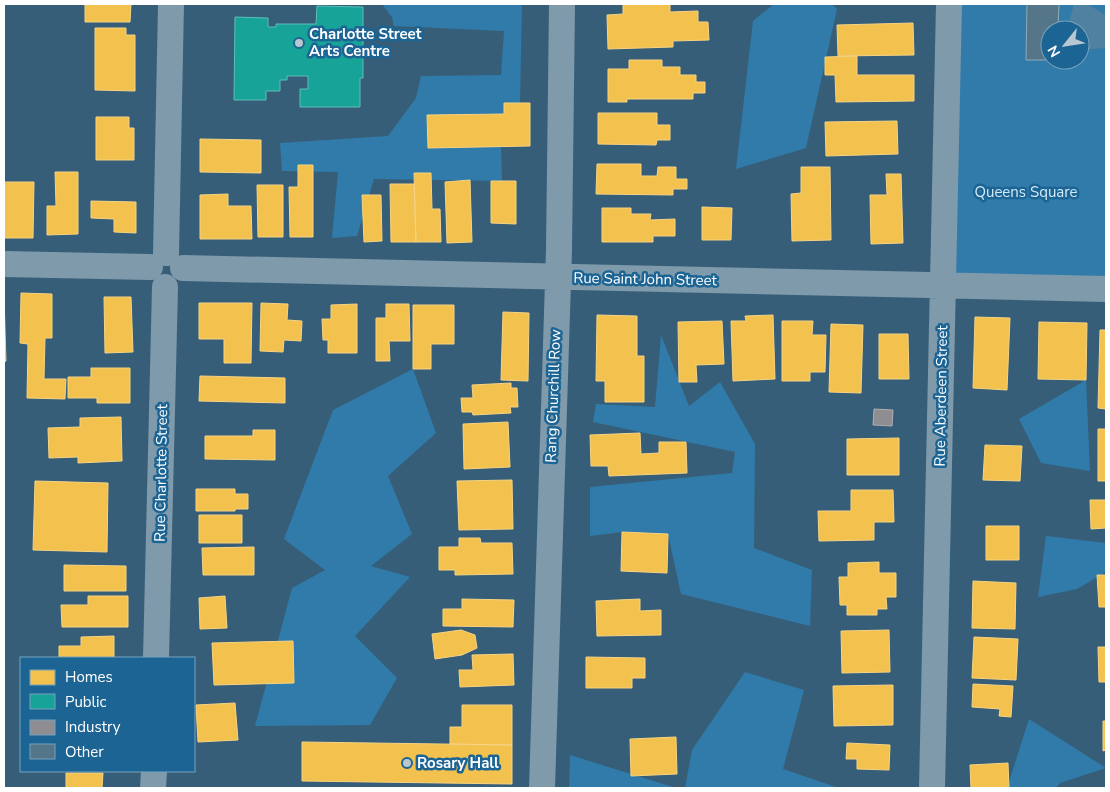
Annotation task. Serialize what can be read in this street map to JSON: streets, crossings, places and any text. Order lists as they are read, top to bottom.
{
  "streets": {
    "street": [
      "Rue Saint John Street",
      "Rang Churchill Row",
      "Rue Aberdeen Street",
      "Rue Charlotte Street"
    ]
  },
  "crossings": [
    ["Rue Saint John Street", "Rang Churchill Row"],
    ["Rue Saint John Street", "Rue Aberdeen Street"],
    ["Rue Saint John Street", "Rue Charlotte Street"]
  ],
  "parks": ["Queens Square"],
  "places": ["Charlotte Street Arts Centre", "Rosary Hall"],
  "legend": [
    "Homes",
    "Public",
    "Industry",
    "Other"
  ],
  "north": "bottom left"
}
